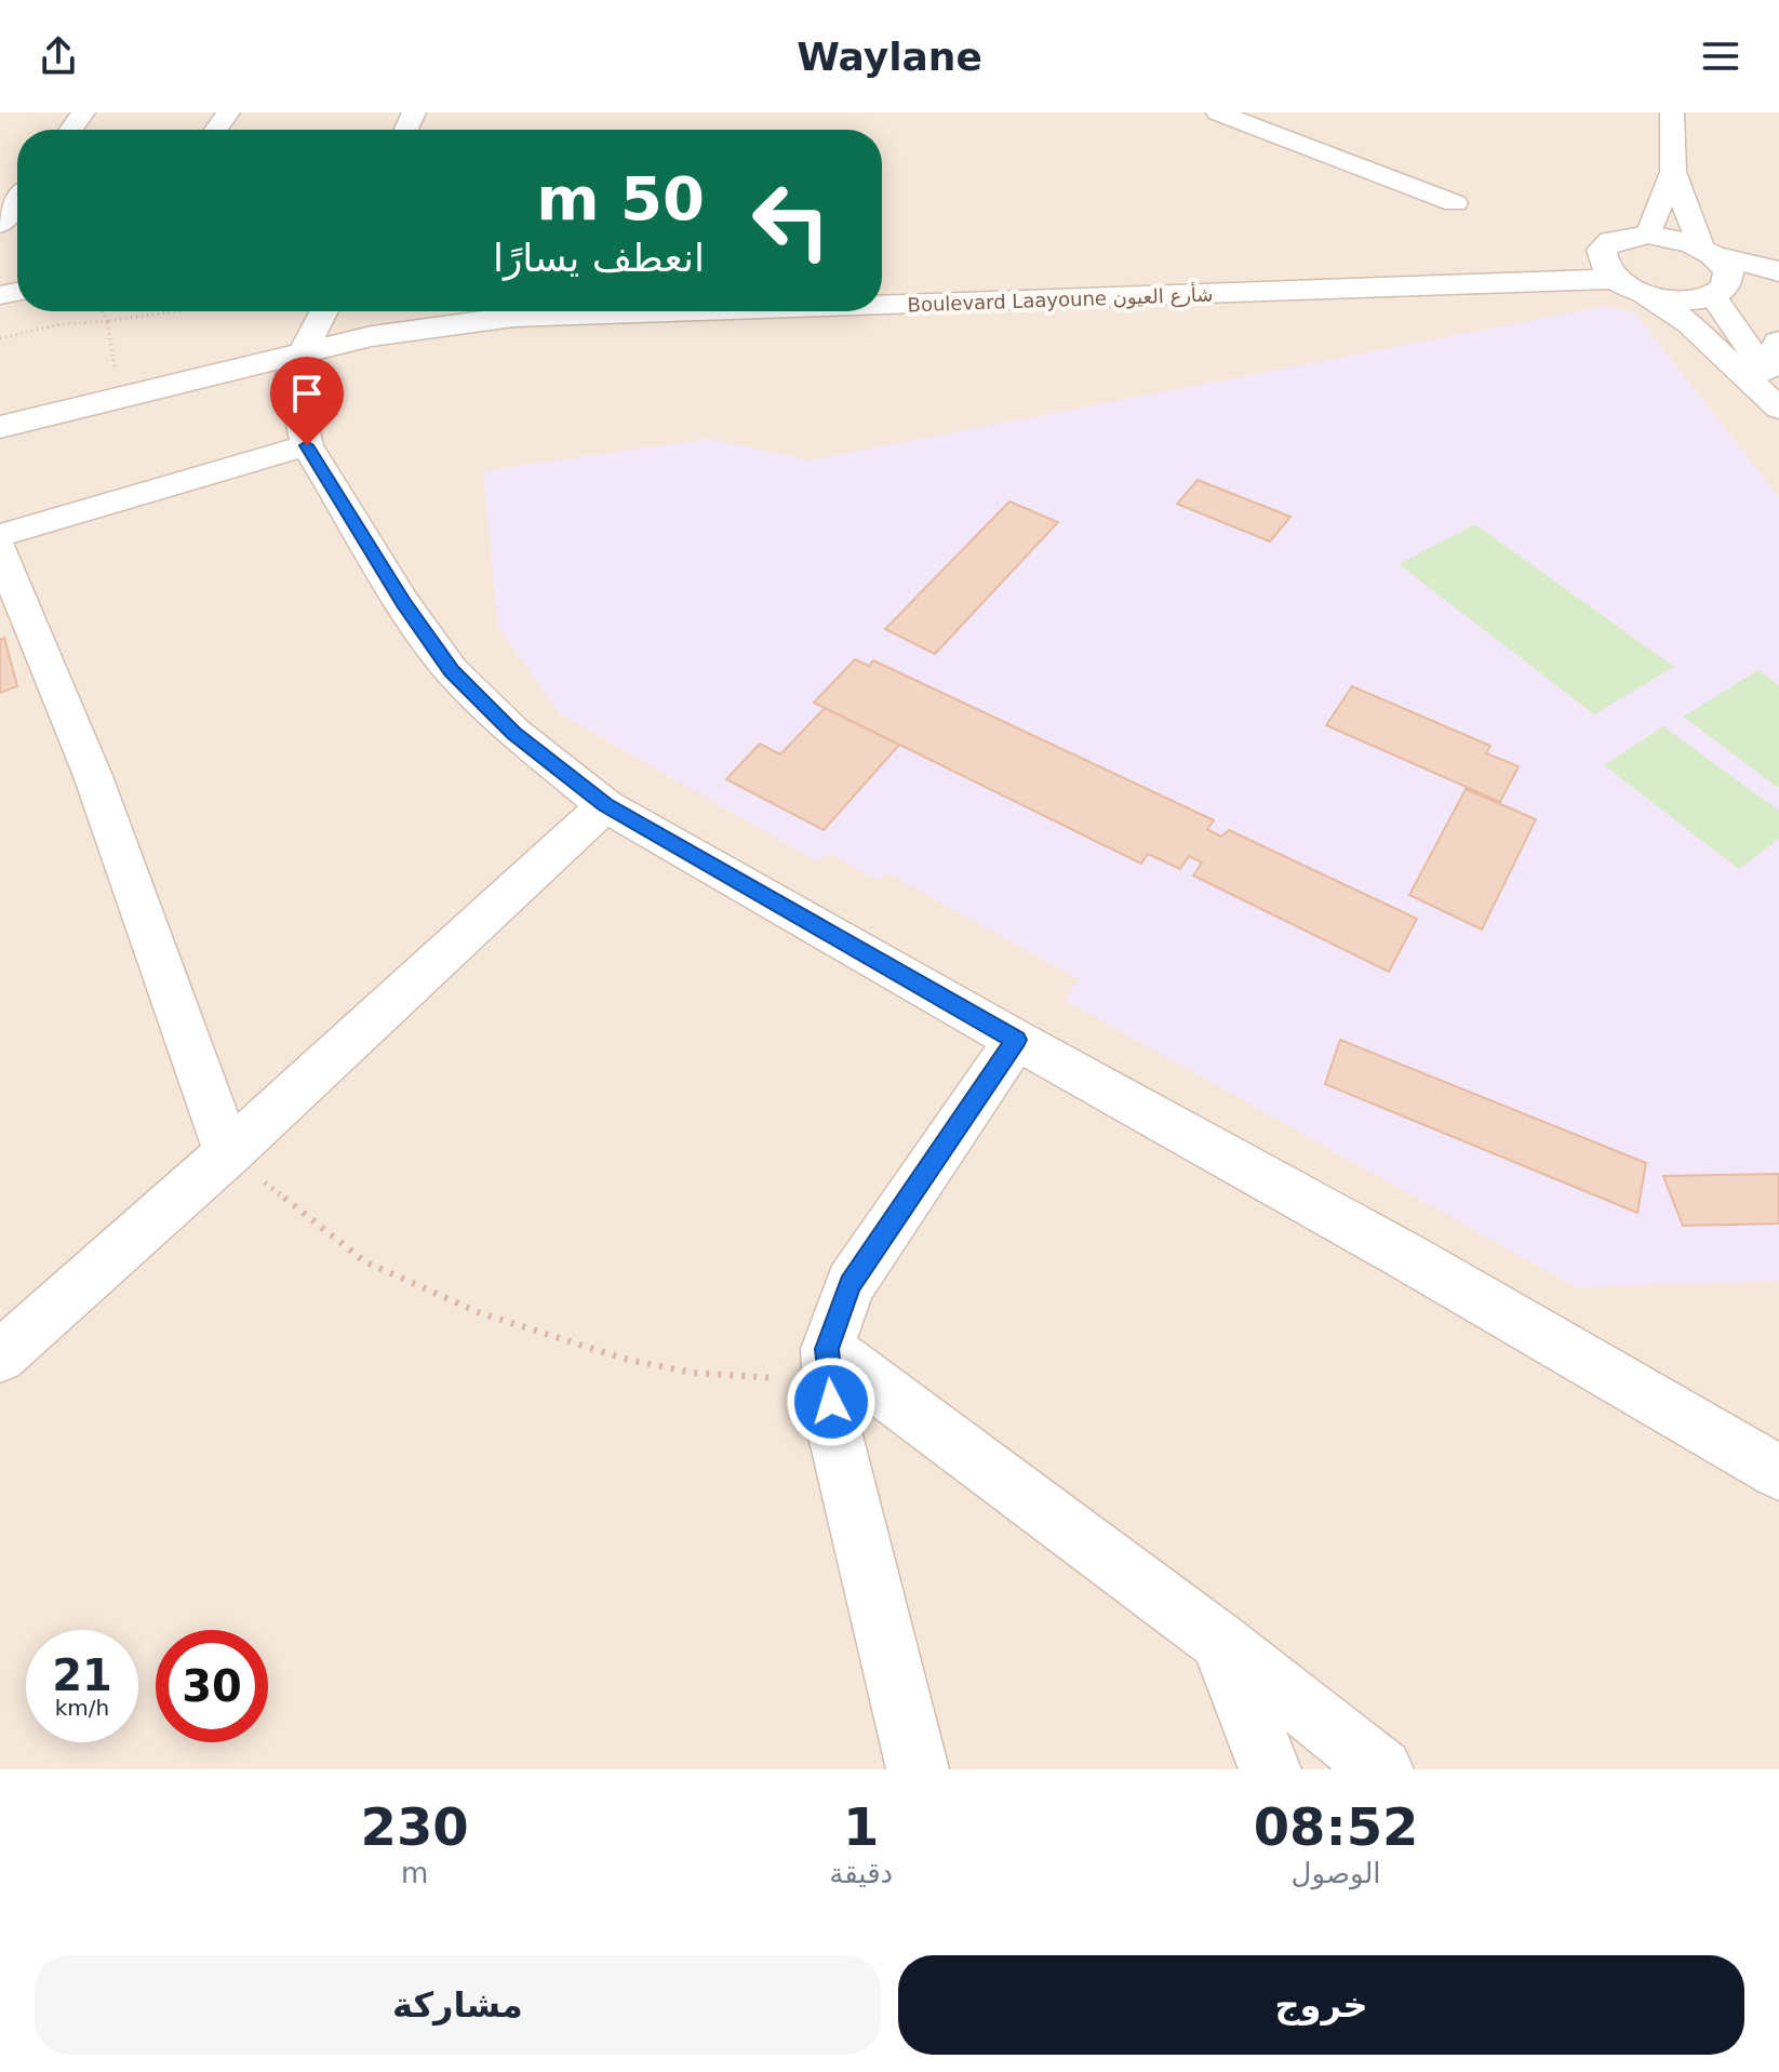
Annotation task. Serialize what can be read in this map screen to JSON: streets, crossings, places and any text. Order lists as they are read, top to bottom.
{
  "streets": {
    "street": ["Boulevard Laayoune شأرع العيون"]
  },
  "page": {
    "header": "Waylane",
    "turn": ["50 m", "انعطف يسارًا"],
    "speed": "21 km/h",
    "limit": "30",
    "eta": [
      "08:52",
      "الوصول",
      "1",
      "دقيقة",
      "230",
      "m"
    ],
    "buttons": ["خروج", "مشاركة"]
  }
}
